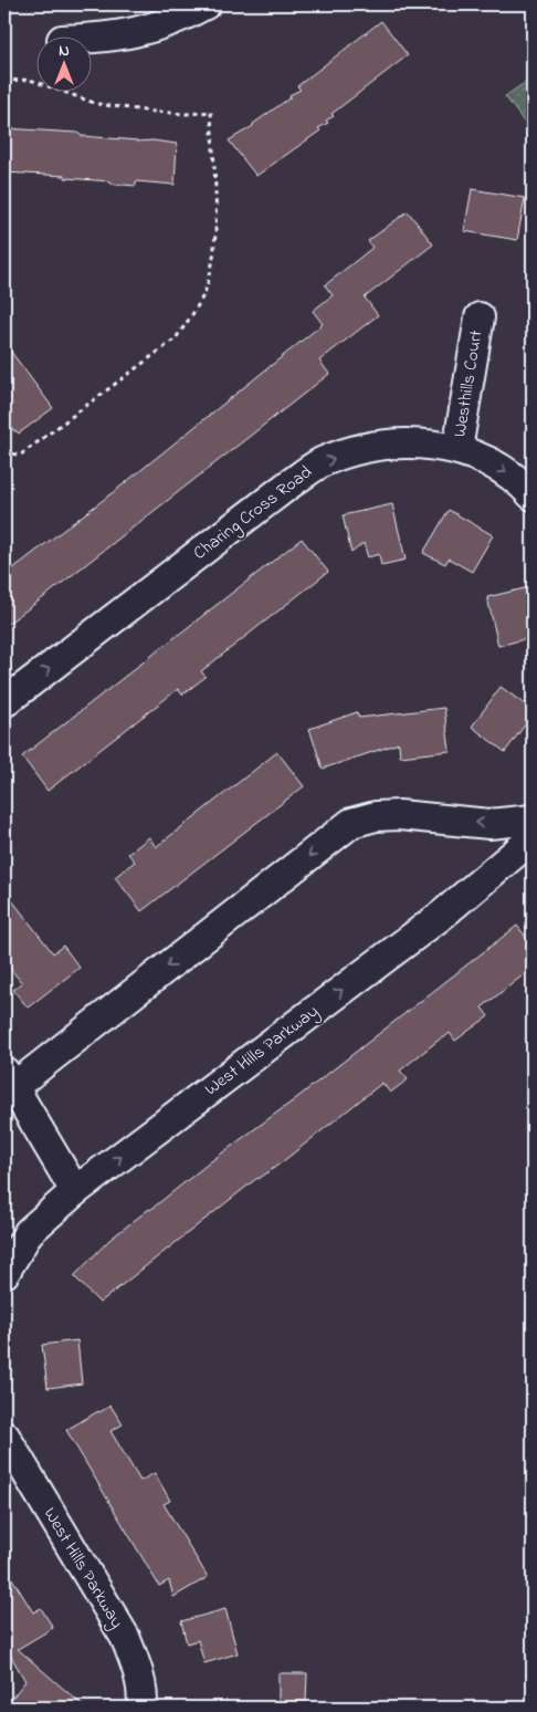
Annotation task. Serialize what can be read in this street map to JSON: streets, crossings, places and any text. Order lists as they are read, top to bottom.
{
  "streets": {
    "street": ["Westhills Court", "Charing Cross Road", "West Hills Parkway"]
  },
  "crossings": [
    ["Westhills Court", "Charing Cross Road"]
  ],
  "one_way": ["Charing Cross Road"],
  "north": "top"
}
